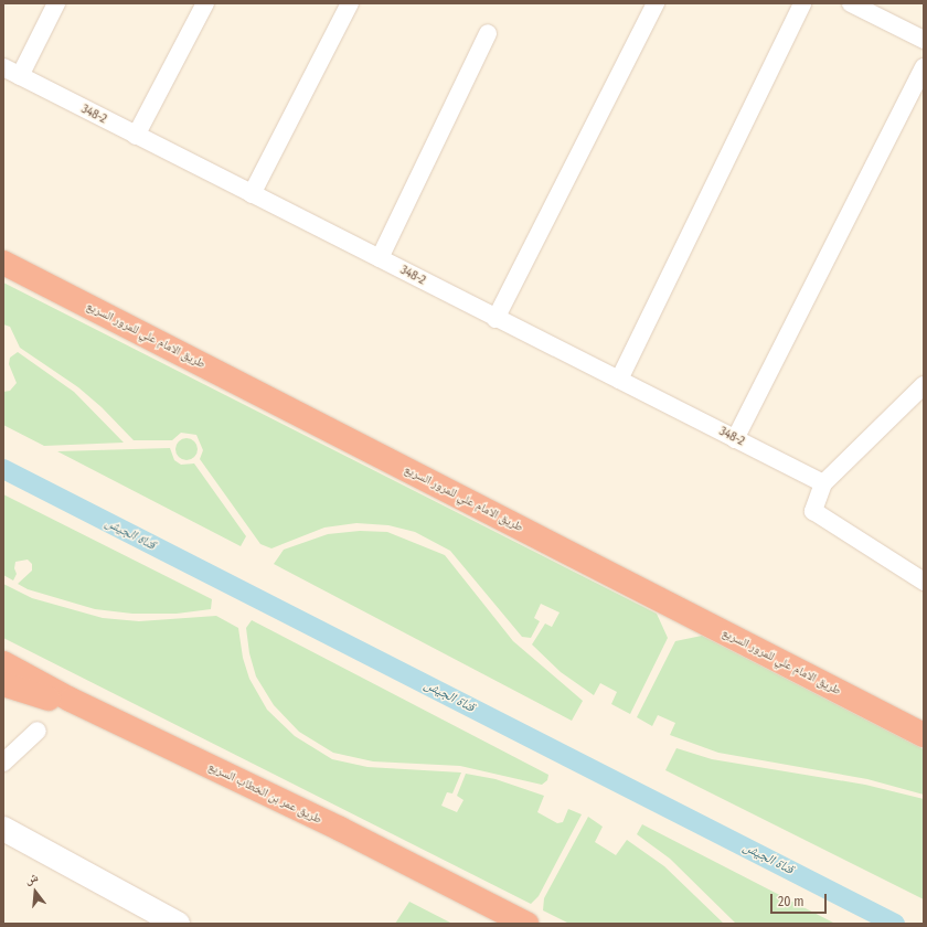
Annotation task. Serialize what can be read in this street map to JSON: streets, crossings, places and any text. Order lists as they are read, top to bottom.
{
  "streets": {
    "highway": ["طريق الامام علي للمرور السريع", "طريق عمر بن الخطاب السريع"],
    "street": ["348-2"]
  },
  "water": ["قناة الجيش"],
  "scale_bar": "20 m",
  "north": "top"
}
